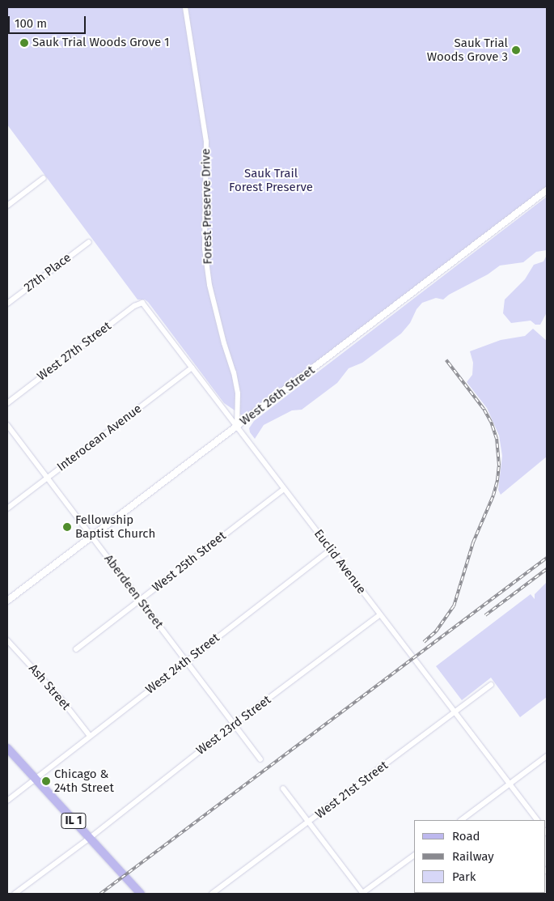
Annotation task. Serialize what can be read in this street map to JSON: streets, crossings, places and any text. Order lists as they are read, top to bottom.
{
  "streets": {
    "main road": ["IL 1"],
    "street": [
      "Forest Preserve Drive",
      "27th Place",
      "West 27th Street",
      "West 26th Street",
      "Interocean Avenue",
      "West 25th Street",
      "Euclid Avenue",
      "Aberdeen Street",
      "West 24th Street",
      "Ash Street",
      "West 23rd Street",
      "West 21st Street"
    ]
  },
  "crossings": [
    ["Forest Preserve Drive", "West 26th Street"],
    ["Forest Preserve Drive", "Euclid Avenue"],
    ["West 27th Street", "Euclid Avenue"],
    ["West 26th Street", "Euclid Avenue"],
    ["West 26th Street", "Aberdeen Street"],
    ["Interocean Avenue", "Euclid Avenue"],
    ["Interocean Avenue", "Aberdeen Street"],
    ["West 25th Street", "Euclid Avenue"],
    ["West 25th Street", "Aberdeen Street"],
    ["Euclid Avenue", "West 24th Street"],
    ["Euclid Avenue", "West 23rd Street"],
    ["Euclid Avenue", "West 21st Street"],
    ["Aberdeen Street", "West 24th Street"],
    ["Aberdeen Street", "West 23rd Street"],
    ["West 24th Street", "Ash Street"],
    ["West 24th Street", "IL 1"],
    ["West 23rd Street", "IL 1"]
  ],
  "parks": ["Sauk Trail Forest Preserve"],
  "places": [
    "Sauk Trial Woods Grove 1",
    "Sauk Trial Woods Grove 3",
    "Fellowship Baptist Church",
    "Chicago & 24th Street"
  ],
  "legend": ["Road", "Railway", "Park"],
  "scale_bar": "100 m"
}
